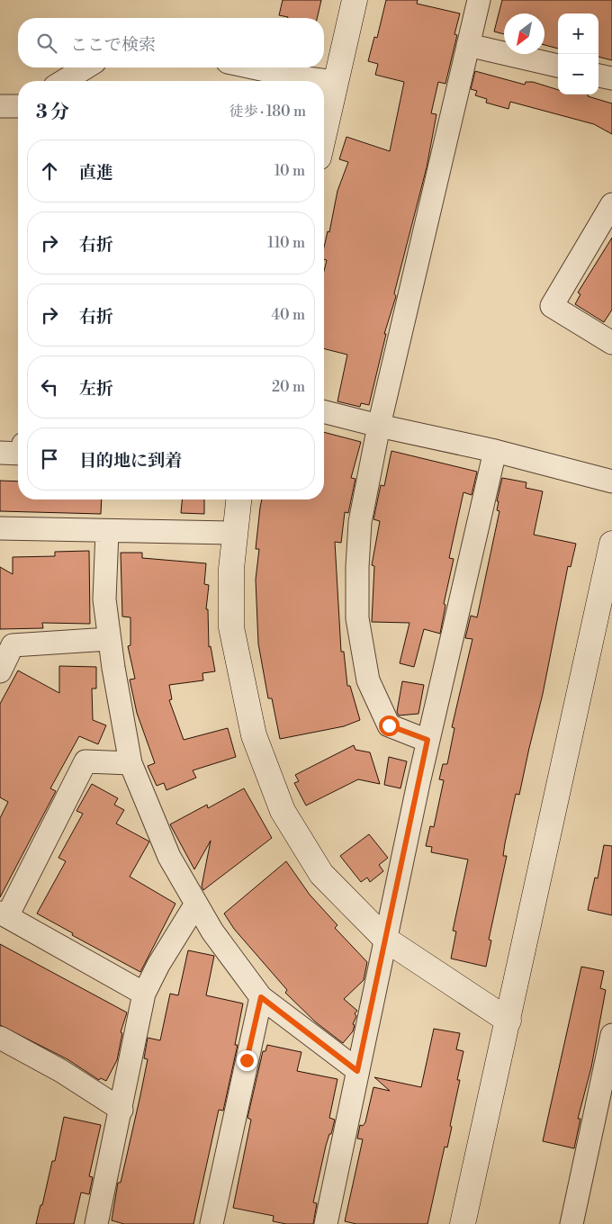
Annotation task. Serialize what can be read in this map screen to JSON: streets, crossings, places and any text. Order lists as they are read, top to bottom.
{
  "north": "bottom left",
  "page": {
    "map_buttons": ["+", "−"],
    "search": "ここで検索",
    "heading": ["3 分", "徒歩 · 180 m"],
    "list": [
      ["直進", "10 m"],
      ["右折", "110 m"],
      ["右折", "40 m"],
      ["左折", "20 m"],
      "目的地に到着"
    ]
  }
}
